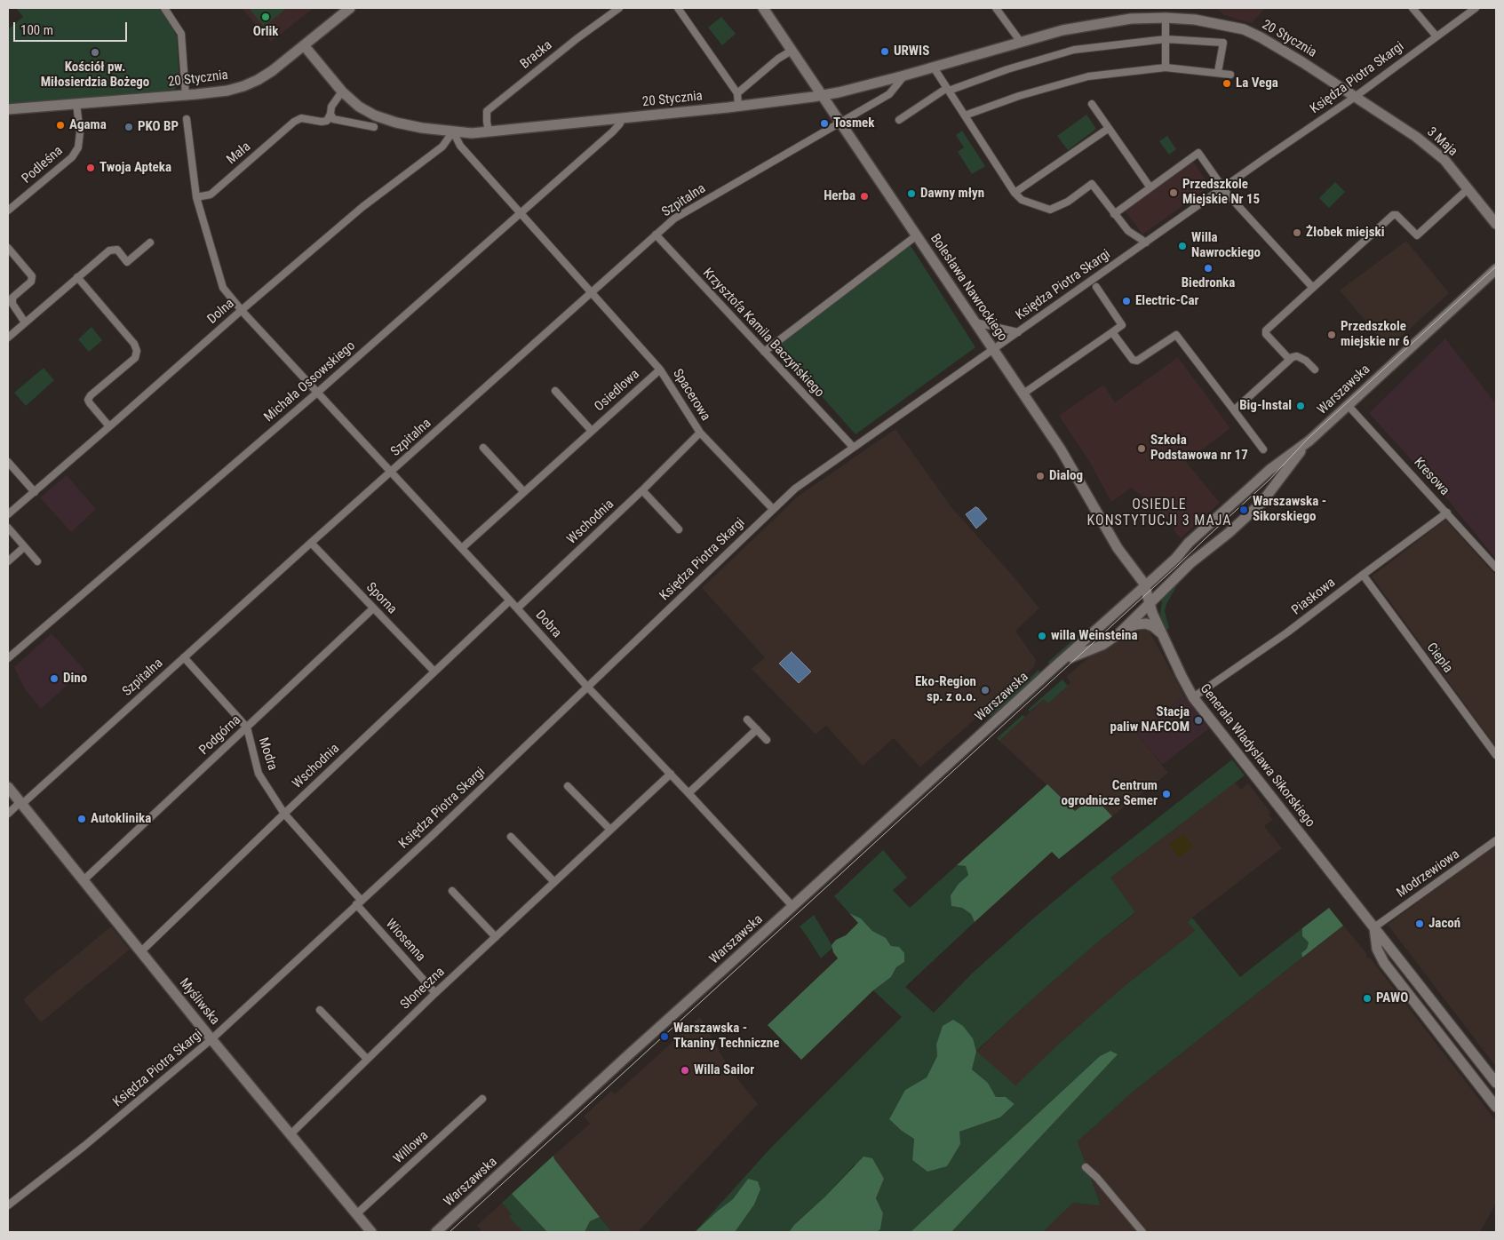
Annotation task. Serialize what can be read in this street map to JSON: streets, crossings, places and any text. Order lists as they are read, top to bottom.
{
  "streets": {
    "street": [
      "20 Stycznia",
      "Bracka",
      "Księdza Piotra Skargi",
      "3 Maja",
      "Mała",
      "Podleśna",
      "Szpitalna",
      "Bolesława Nawrockiego",
      "Dolna",
      "Krzysztofa Kamila Baczyńskiego",
      "Michała Ossowskiego",
      "Warszawska",
      "Osiedlowa",
      "Spacerowa",
      "Kresowa",
      "Wschodnia",
      "Piaskowa",
      "Sporna",
      "Dobra",
      "Ciepła",
      "Podgórna",
      "Modra",
      "Generała Władysława Sikorskiego",
      "Modrzewiowa",
      "Wiosenna",
      "Słoneczna",
      "Myśliwska",
      "Willowa"
    ]
  },
  "crossings": [
    ["20 Stycznia", "Bracka"],
    ["20 Stycznia", "Księdza Piotra Skargi"],
    ["20 Stycznia", "3 Maja"],
    ["20 Stycznia", "Podleśna"],
    ["20 Stycznia", "Szpitalna"],
    ["20 Stycznia", "Bolesława Nawrockiego"],
    ["20 Stycznia", "Dolna"],
    ["20 Stycznia", "Michała Ossowskiego"],
    ["20 Stycznia", "Spacerowa"],
    ["Księdza Piotra Skargi", "3 Maja"],
    ["Księdza Piotra Skargi", "Bolesława Nawrockiego"],
    ["Księdza Piotra Skargi", "Krzysztofa Kamila Baczyńskiego"],
    ["Księdza Piotra Skargi", "Spacerowa"],
    ["Księdza Piotra Skargi", "Dobra"],
    ["Księdza Piotra Skargi", "Modra"],
    ["Księdza Piotra Skargi", "Wiosenna"],
    ["Księdza Piotra Skargi", "Myśliwska"],
    ["Szpitalna", "Bolesława Nawrockiego"],
    ["Szpitalna", "Krzysztofa Kamila Baczyńskiego"],
    ["Szpitalna", "Spacerowa"],
    ["Szpitalna", "Sporna"],
    ["Szpitalna", "Dobra"],
    ["Szpitalna", "Modra"],
    ["Szpitalna", "Myśliwska"],
    ["Bolesława Nawrockiego", "Warszawska"],
    ["Bolesława Nawrockiego", "Generała Władysława Sikorskiego"],
    ["Dolna", "Spacerowa"],
    ["Dolna", "Dobra"],
    ["Michała Ossowskiego", "Spacerowa"],
    ["Michała Ossowskiego", "Dobra"],
    ["Warszawska", "Kresowa"],
    ["Warszawska", "Dobra"],
    ["Warszawska", "Generała Władysława Sikorskiego"],
    ["Osiedlowa", "Spacerowa"],
    ["Osiedlowa", "Dobra"],
    ["Spacerowa", "Wschodnia"],
    ["Kresowa", "Piaskowa"],
    ["Wschodnia", "Sporna"],
    ["Wschodnia", "Dobra"],
    ["Wschodnia", "Modra"],
    ["Wschodnia", "Myśliwska"],
    ["Piaskowa", "Ciepła"],
    ["Piaskowa", "Generała Władysława Sikorskiego"],
    ["Sporna", "Podgórna"],
    ["Dobra", "Słoneczna"],
    ["Podgórna", "Modra"],
    ["Podgórna", "Myśliwska"],
    ["Modra", "Wiosenna"],
    ["Generała Władysława Sikorskiego", "Modrzewiowa"],
    ["Wiosenna", "Słoneczna"],
    ["Słoneczna", "Myśliwska"],
    ["Myśliwska", "Willowa"]
  ],
  "districts": ["OSIEDLE KONSTYTUCJI 3 MAJA"],
  "places": [
    "Orlik",
    "URWIS",
    "Kościół pw. Miłosierdzia Bożego",
    "La Vega",
    "Tosmek",
    "Agama",
    "PKO BP",
    "Twoja Apteka",
    "Przedszkole Miejskie Nr 15",
    "Dawny młyn",
    "Herba",
    "Żłobek miejski",
    "Willa Nawrockiego",
    "Biedronka",
    "Electric-Car",
    "Przedszkole miejskie nr 6",
    "Big-Instal",
    "Szkoła Podstawowa nr 17",
    "Dialog",
    "Warszawska - Sikorskiego",
    "willa Weinsteina",
    "Dino",
    "Eko-Region sp. z o.o.",
    "Stacja paliw NAFCOM",
    "Centrum ogrodnicze Semer",
    "Autoklinika",
    "Jacoń",
    "PAWO",
    "Warszawska - Tkaniny Techniczne",
    "Willa Sailor"
  ],
  "scale_bar": "100 m"
}
